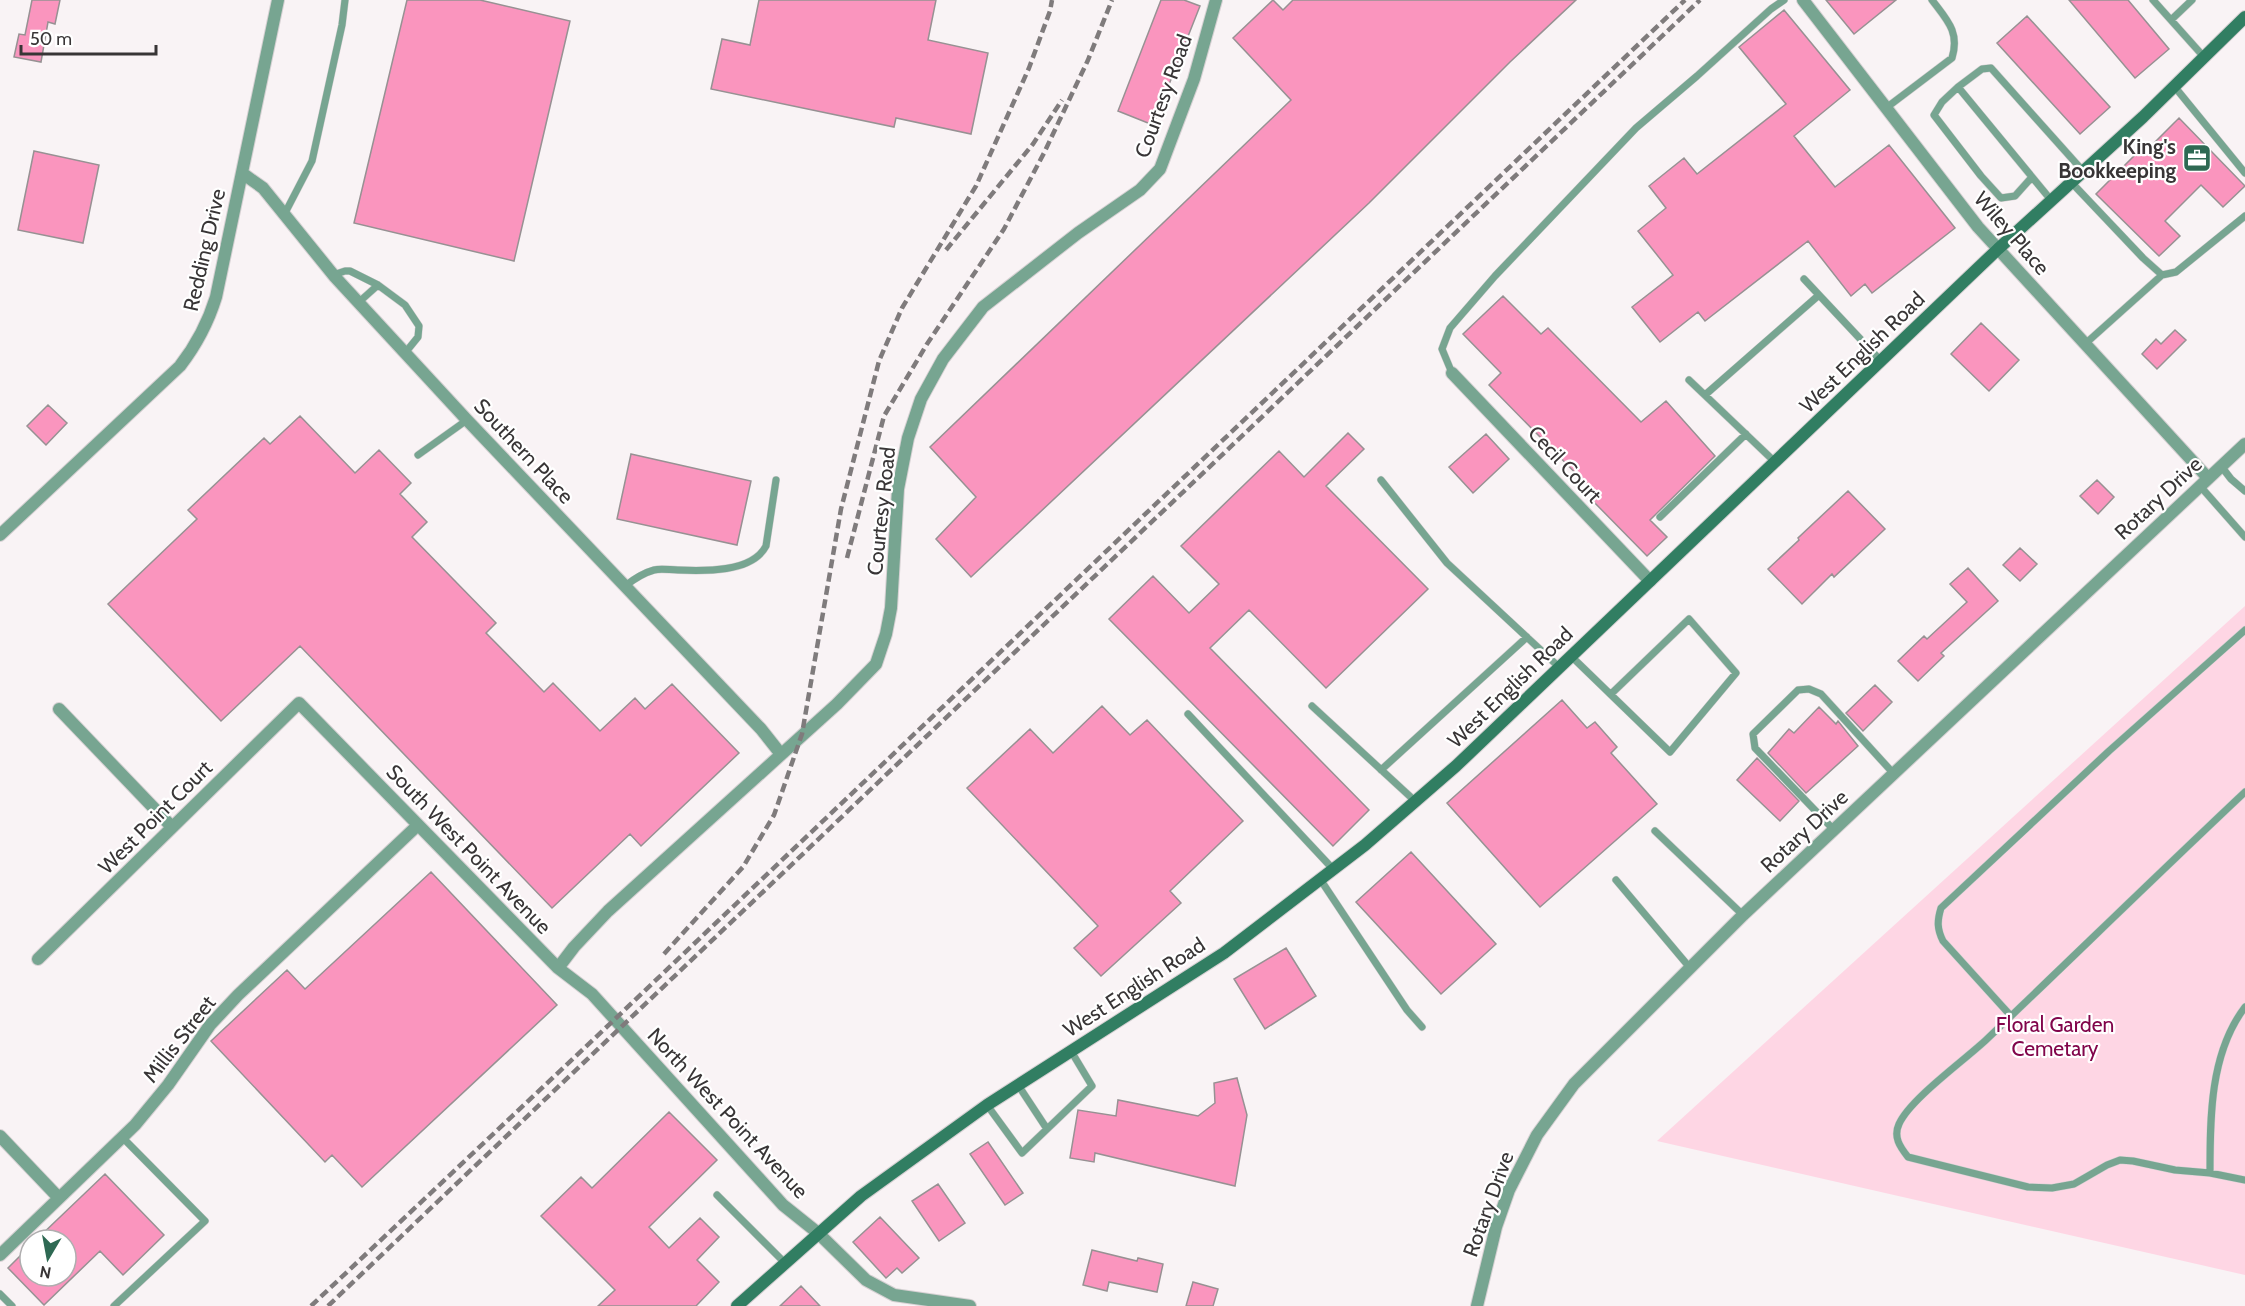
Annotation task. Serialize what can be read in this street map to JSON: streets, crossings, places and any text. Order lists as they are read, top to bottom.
{
  "streets": {
    "main road": ["West English Road"],
    "street": [
      "Courtesy Road",
      "Wiley Place",
      "Redding Drive",
      "Southern Place",
      "Cecil Court",
      "Rotary Drive",
      "West Point Court",
      "South West Point Avenue",
      "Millis Street",
      "North West Point Avenue"
    ]
  },
  "crossings": [
    ["Courtesy Road", "Southern Place"],
    ["Courtesy Road", "South West Point Avenue"],
    ["Wiley Place", "West English Road"],
    ["Wiley Place", "Rotary Drive"],
    ["Redding Drive", "Southern Place"],
    ["West English Road", "Cecil Court"],
    ["West English Road", "North West Point Avenue"],
    ["West Point Court", "South West Point Avenue"],
    ["South West Point Avenue", "Millis Street"],
    ["South West Point Avenue", "North West Point Avenue"]
  ],
  "parks": ["Floral Garden Cemetary"],
  "places": {
    "office": ["King's Bookkeeping"]
  },
  "scale_bar": "50 m",
  "north": "bottom"
}
